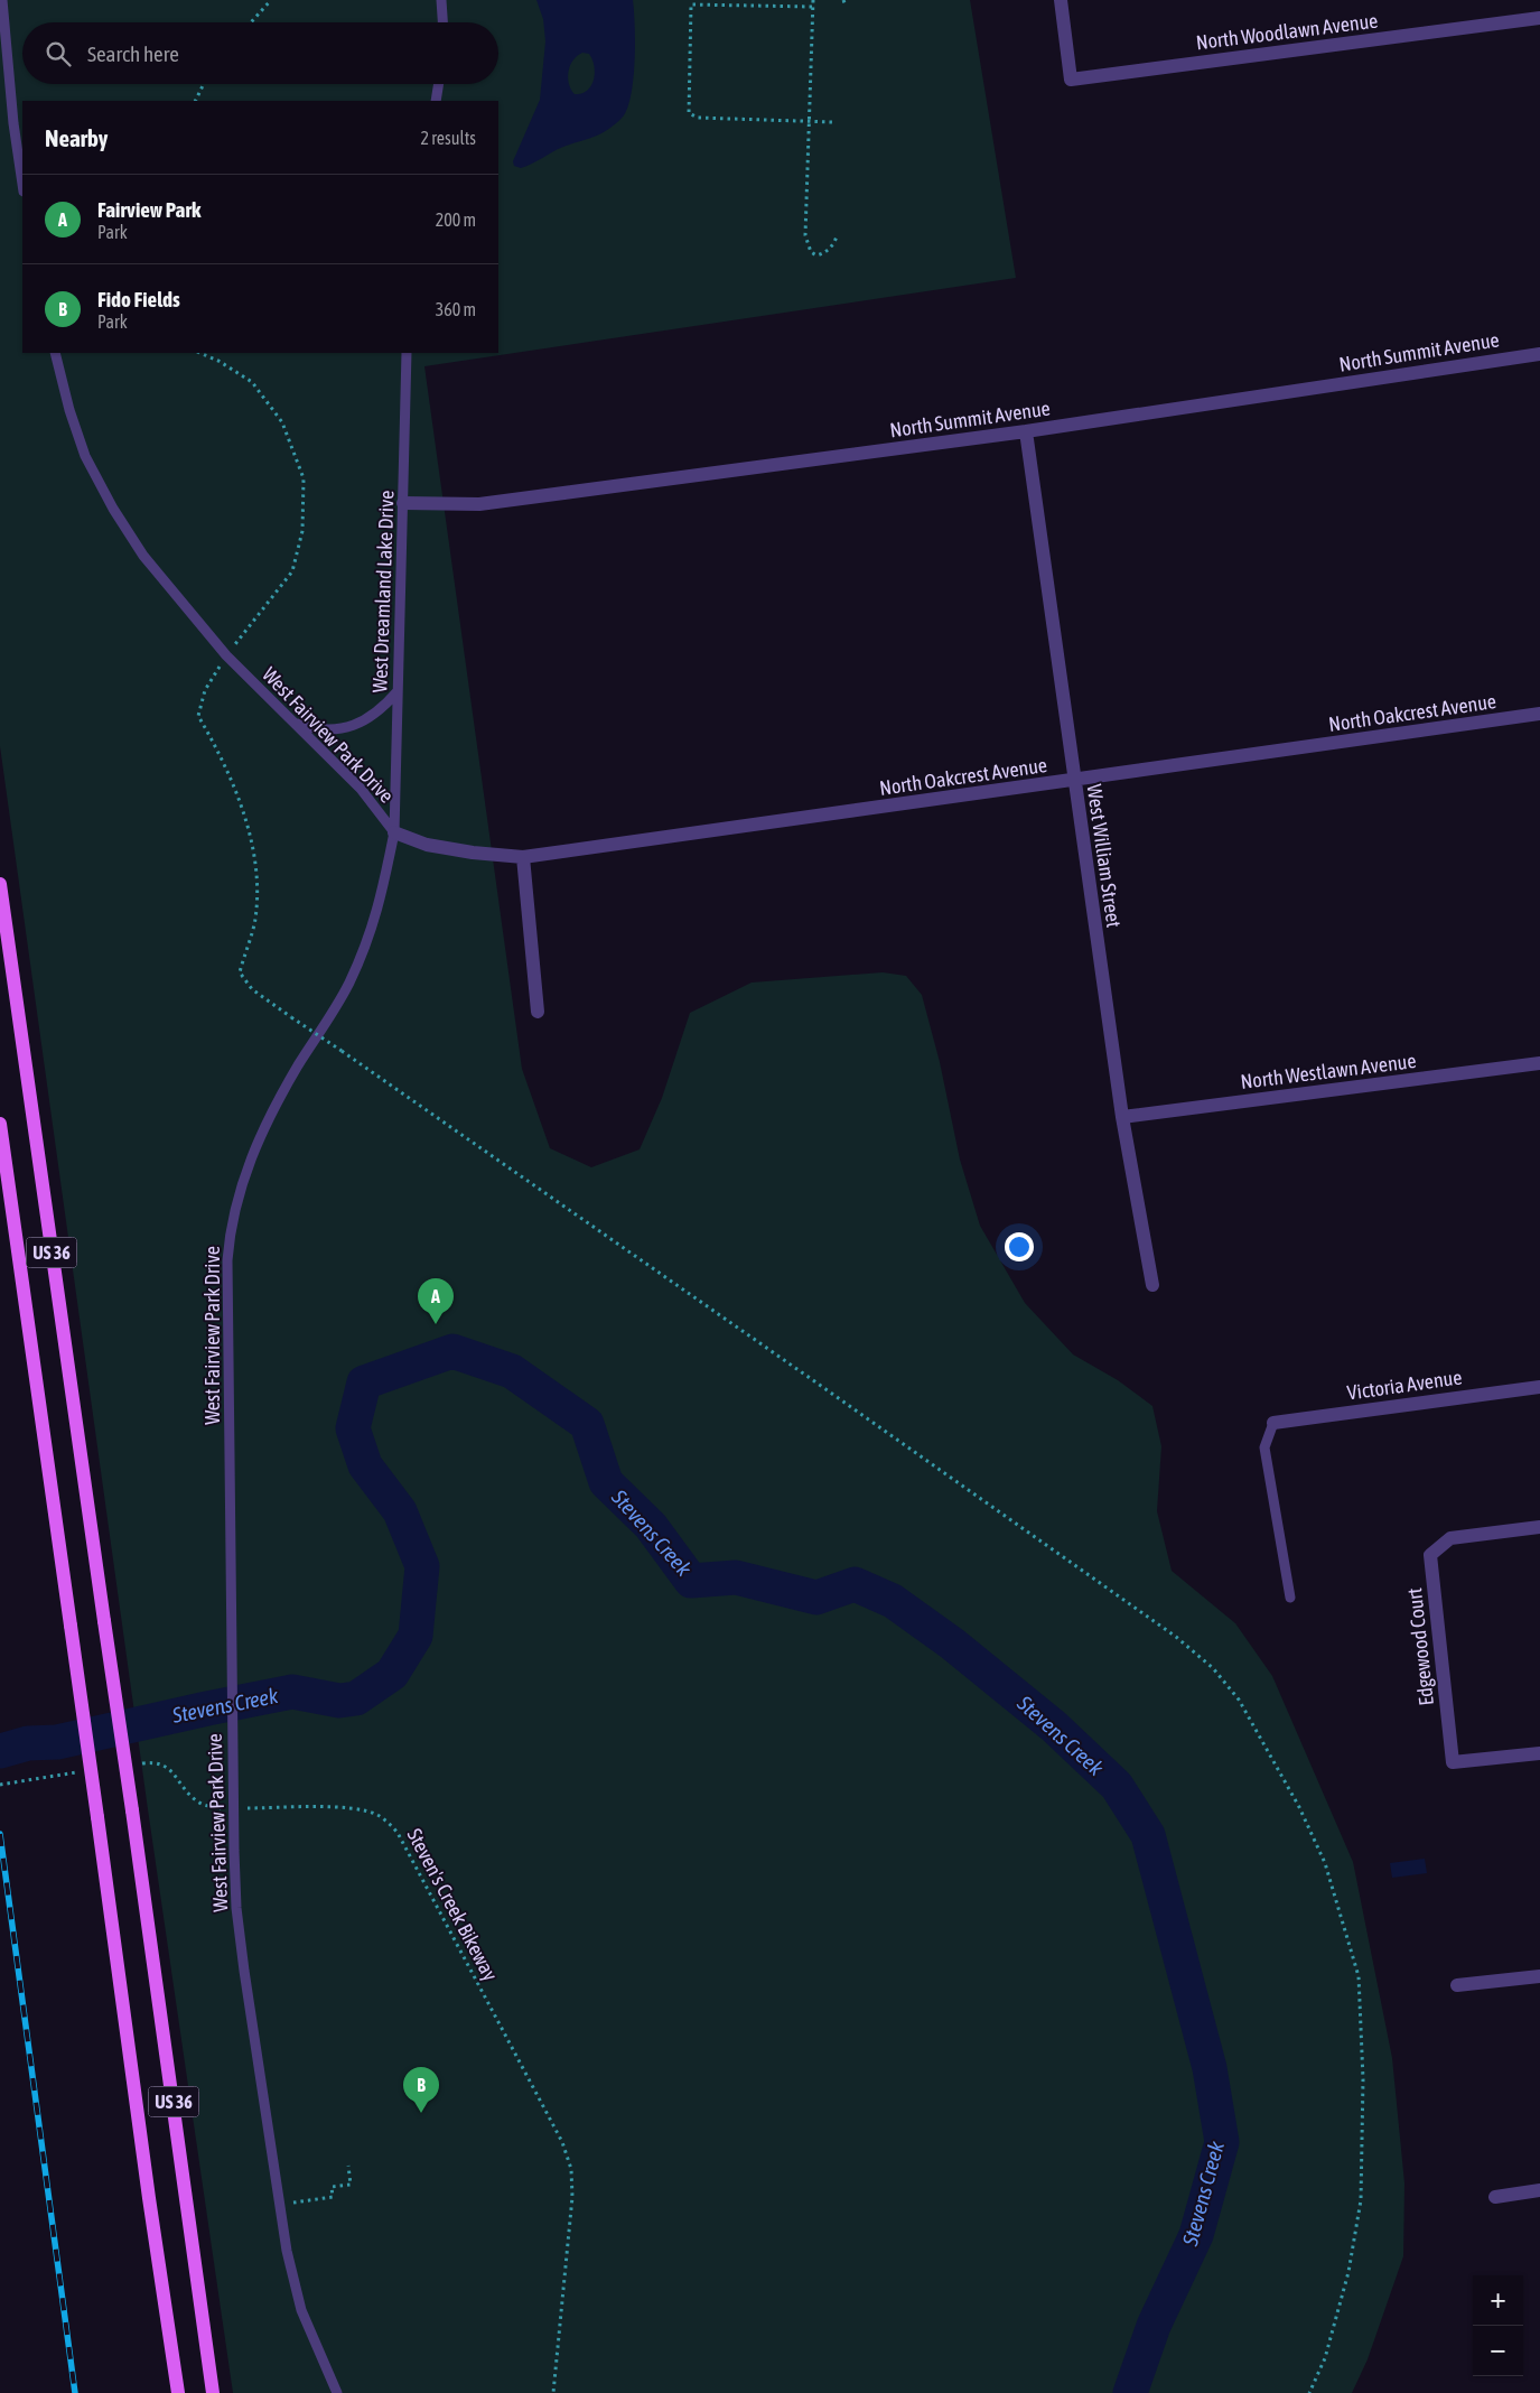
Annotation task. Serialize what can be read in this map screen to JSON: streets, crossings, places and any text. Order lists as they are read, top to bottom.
{
  "streets": {
    "main road": ["US 36"],
    "street": [
      "North Woodlawn Avenue",
      "North Summit Avenue",
      "North Oakcrest Avenue",
      "West William Street",
      "North Westlawn Avenue",
      "Victoria Avenue",
      "Edgewood Court"
    ],
    "lane": ["West Dreamland Lake Drive", "West Fairview Park Drive"],
    "path": ["Steven's Creek Bikeway"]
  },
  "crossings": [
    ["North Summit Avenue", "West Dreamland Lake Drive"],
    ["North Summit Avenue", "West William Street"],
    ["West Dreamland Lake Drive", "North Oakcrest Avenue"],
    ["West Dreamland Lake Drive", "West Fairview Park Drive"],
    ["North Oakcrest Avenue", "West Fairview Park Drive"],
    ["North Oakcrest Avenue", "West William Street"],
    ["West Fairview Park Drive", "Steven's Creek Bikeway"],
    ["West William Street", "North Westlawn Avenue"]
  ],
  "water": ["Stevens Creek"],
  "page": {
    "search": "Search here",
    "heading": ["Nearby", "2 results"],
    "list": [
      {
        "mark": "A",
        "name": "Fairview Park",
        "note": "Park",
        "value": "200 m"
      },
      {
        "mark": "B",
        "name": "Fido Fields",
        "note": "Park",
        "value": "360 m"
      }
    ],
    "pins": ["A", "B"],
    "map_buttons": ["+", "−"]
  }
}
